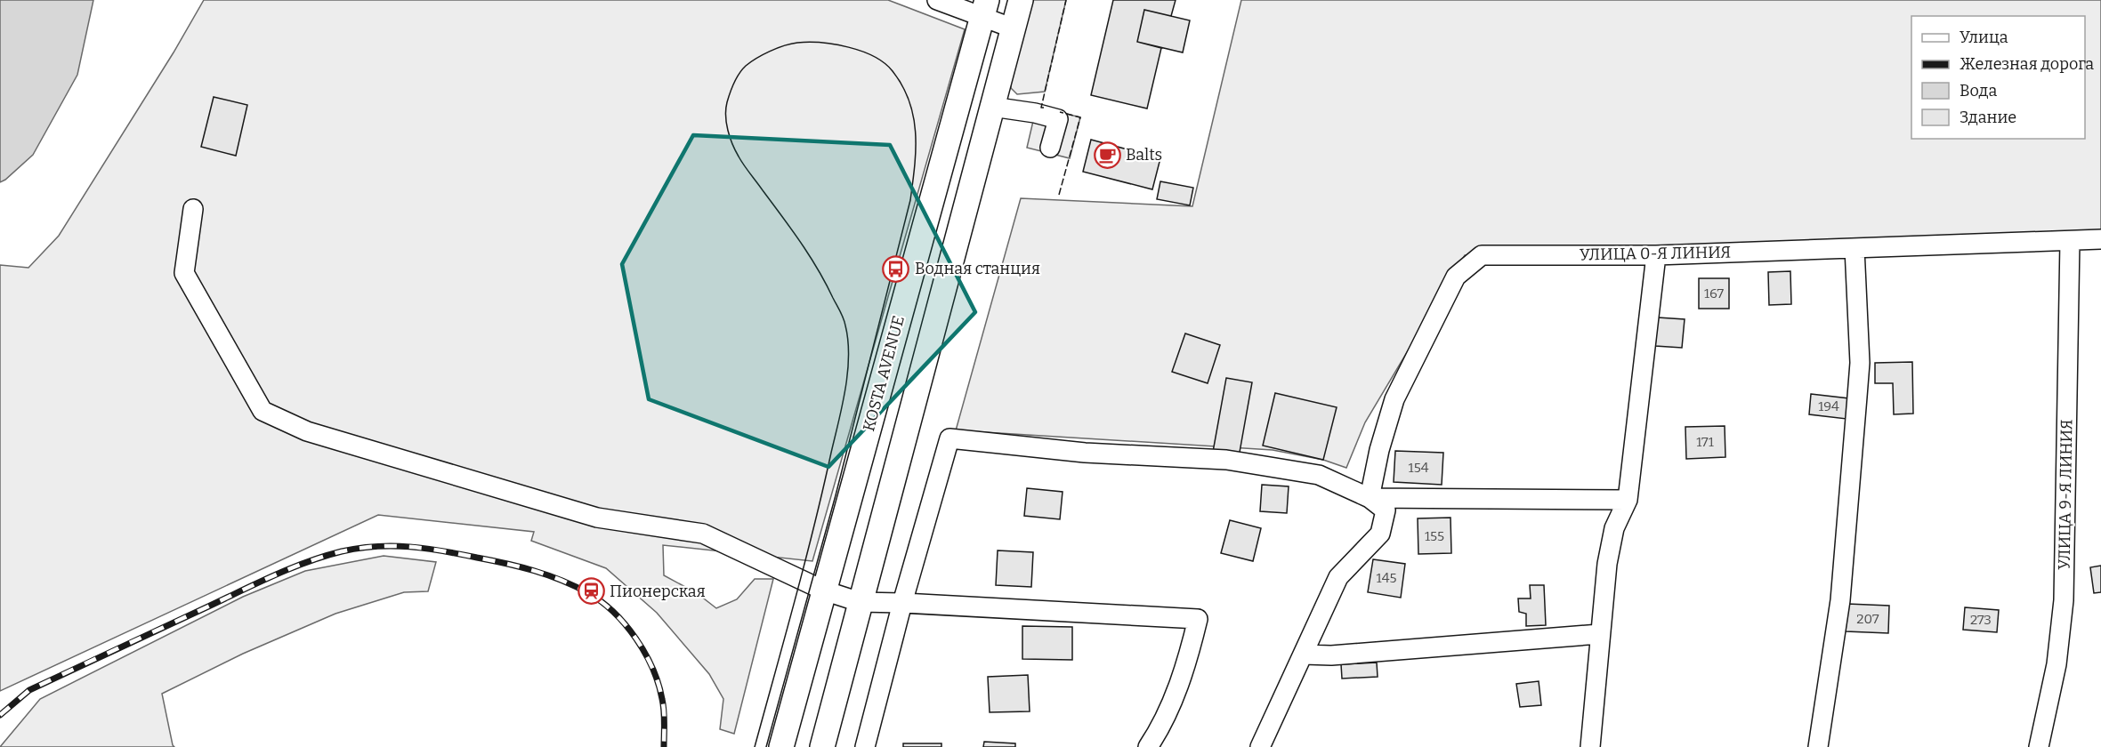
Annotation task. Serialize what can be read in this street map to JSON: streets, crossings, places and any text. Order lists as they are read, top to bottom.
{
  "streets": {
    "main road": ["KOSTA AVENUE"],
    "street": ["УЛИЦА 0-Я ЛИНИЯ", "УЛИЦА 9-Я ЛИНИЯ"]
  },
  "crossings": [
    ["УЛИЦА 0-Я ЛИНИЯ", "УЛИЦА 9-Я ЛИНИЯ"]
  ],
  "places": {
    "cafe": ["Balts"],
    "bus stop": ["Водная станция"],
    "station": ["Пионерская"]
  },
  "house_numbers": [
    "167",
    "194",
    "171",
    "154",
    "155",
    "145",
    "207",
    "273"
  ],
  "legend": [
    "Улица",
    "Железная дорога",
    "Вода",
    "Здание"
  ]
}
